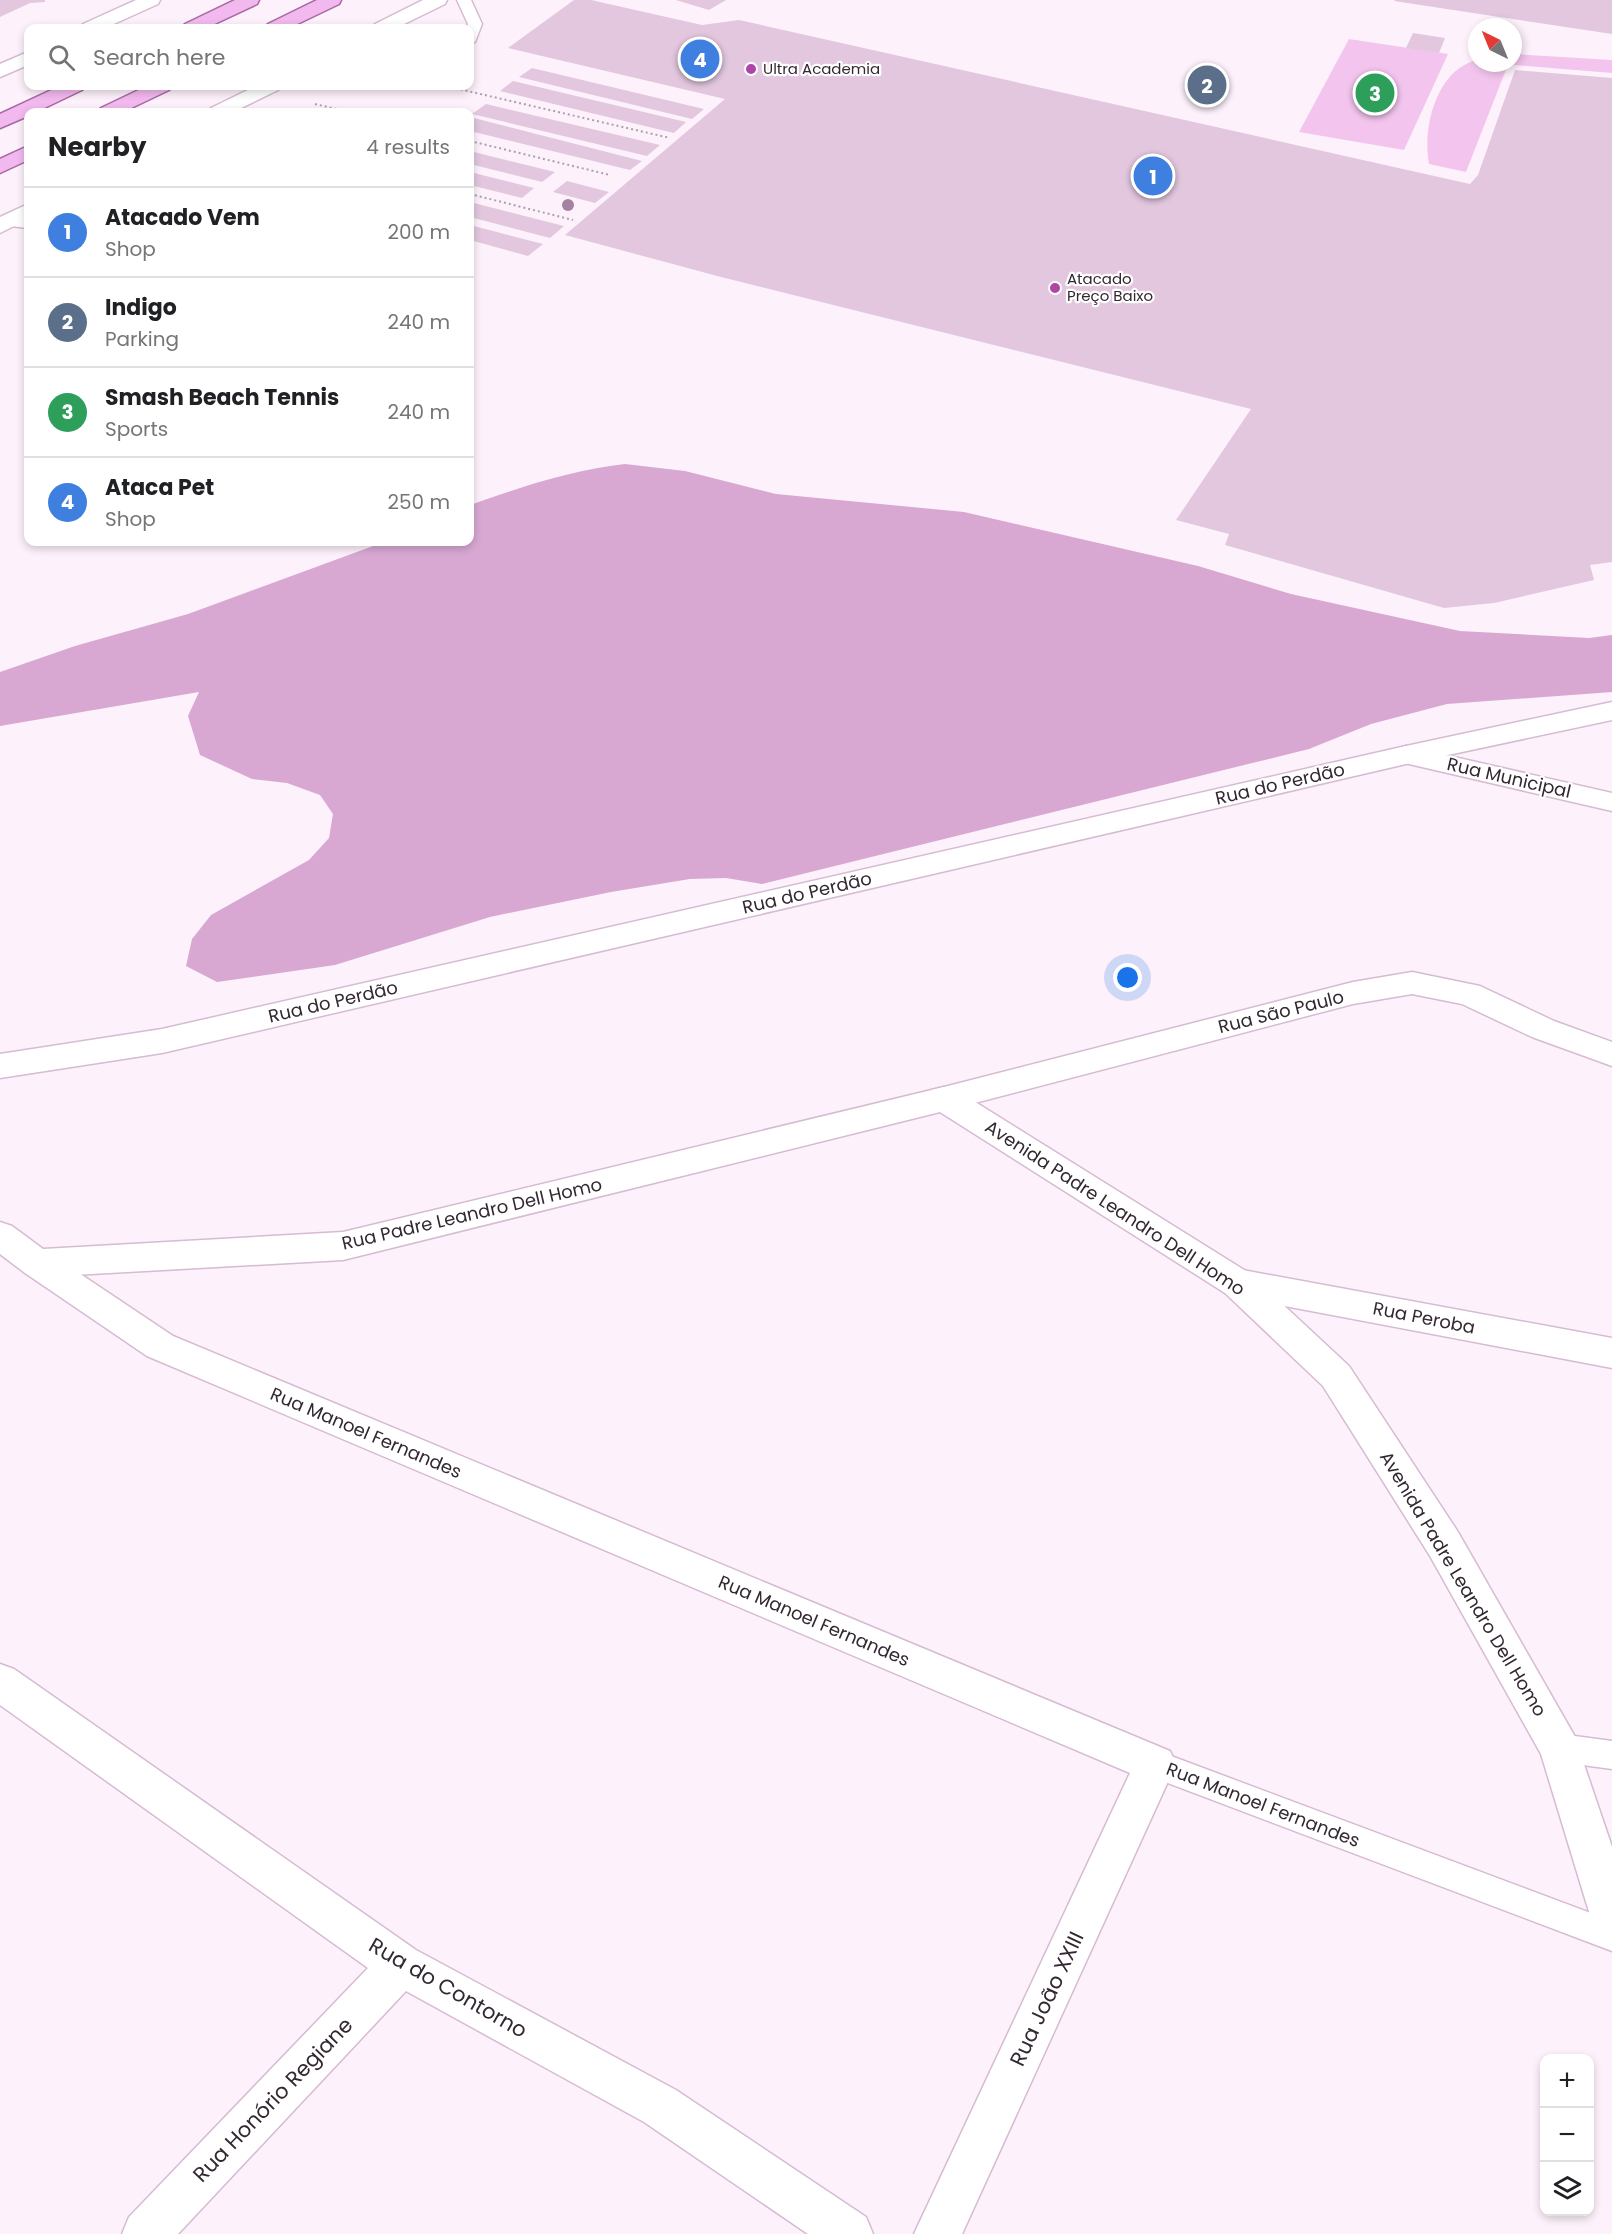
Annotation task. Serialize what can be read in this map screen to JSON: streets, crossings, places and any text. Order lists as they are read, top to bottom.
{
  "streets": {
    "street": [
      "Rua Municipal",
      "Rua do Perdão",
      "Rua São Paulo",
      "Avenida Padre Leandro Dell Homo",
      "Rua Padre Leandro Dell Homo",
      "Rua Peroba",
      "Rua Manoel Fernandes",
      "Rua do Contorno",
      "Rua João XXIII",
      "Rua Honório Regiane"
    ]
  },
  "crossings": [
    ["Rua Municipal", "Rua do Perdão"],
    ["Rua São Paulo", "Avenida Padre Leandro Dell Homo"],
    ["Rua São Paulo", "Rua Padre Leandro Dell Homo"],
    ["Avenida Padre Leandro Dell Homo", "Rua Padre Leandro Dell Homo"],
    ["Avenida Padre Leandro Dell Homo", "Rua Peroba"],
    ["Rua Padre Leandro Dell Homo", "Rua Manoel Fernandes"],
    ["Rua Manoel Fernandes", "Rua João XXIII"],
    ["Rua do Contorno", "Rua Honório Regiane"]
  ],
  "places": ["Ultra Academia", "Atacado Preço Baixo"],
  "north": "top left",
  "page": {
    "search": "Search here",
    "pins": [
      "4",
      "2",
      "3",
      "1"
    ],
    "heading": ["Nearby", "4 results"],
    "list": [
      {
        "mark": "1",
        "name": "Atacado Vem",
        "note": "Shop",
        "value": "200 m"
      },
      {
        "mark": "2",
        "name": "Indigo",
        "note": "Parking",
        "value": "240 m"
      },
      {
        "mark": "3",
        "name": "Smash Beach Tennis",
        "note": "Sports",
        "value": "240 m"
      },
      {
        "mark": "4",
        "name": "Ataca Pet",
        "note": "Shop",
        "value": "250 m"
      }
    ],
    "map_buttons": ["+", "−"]
  }
}
